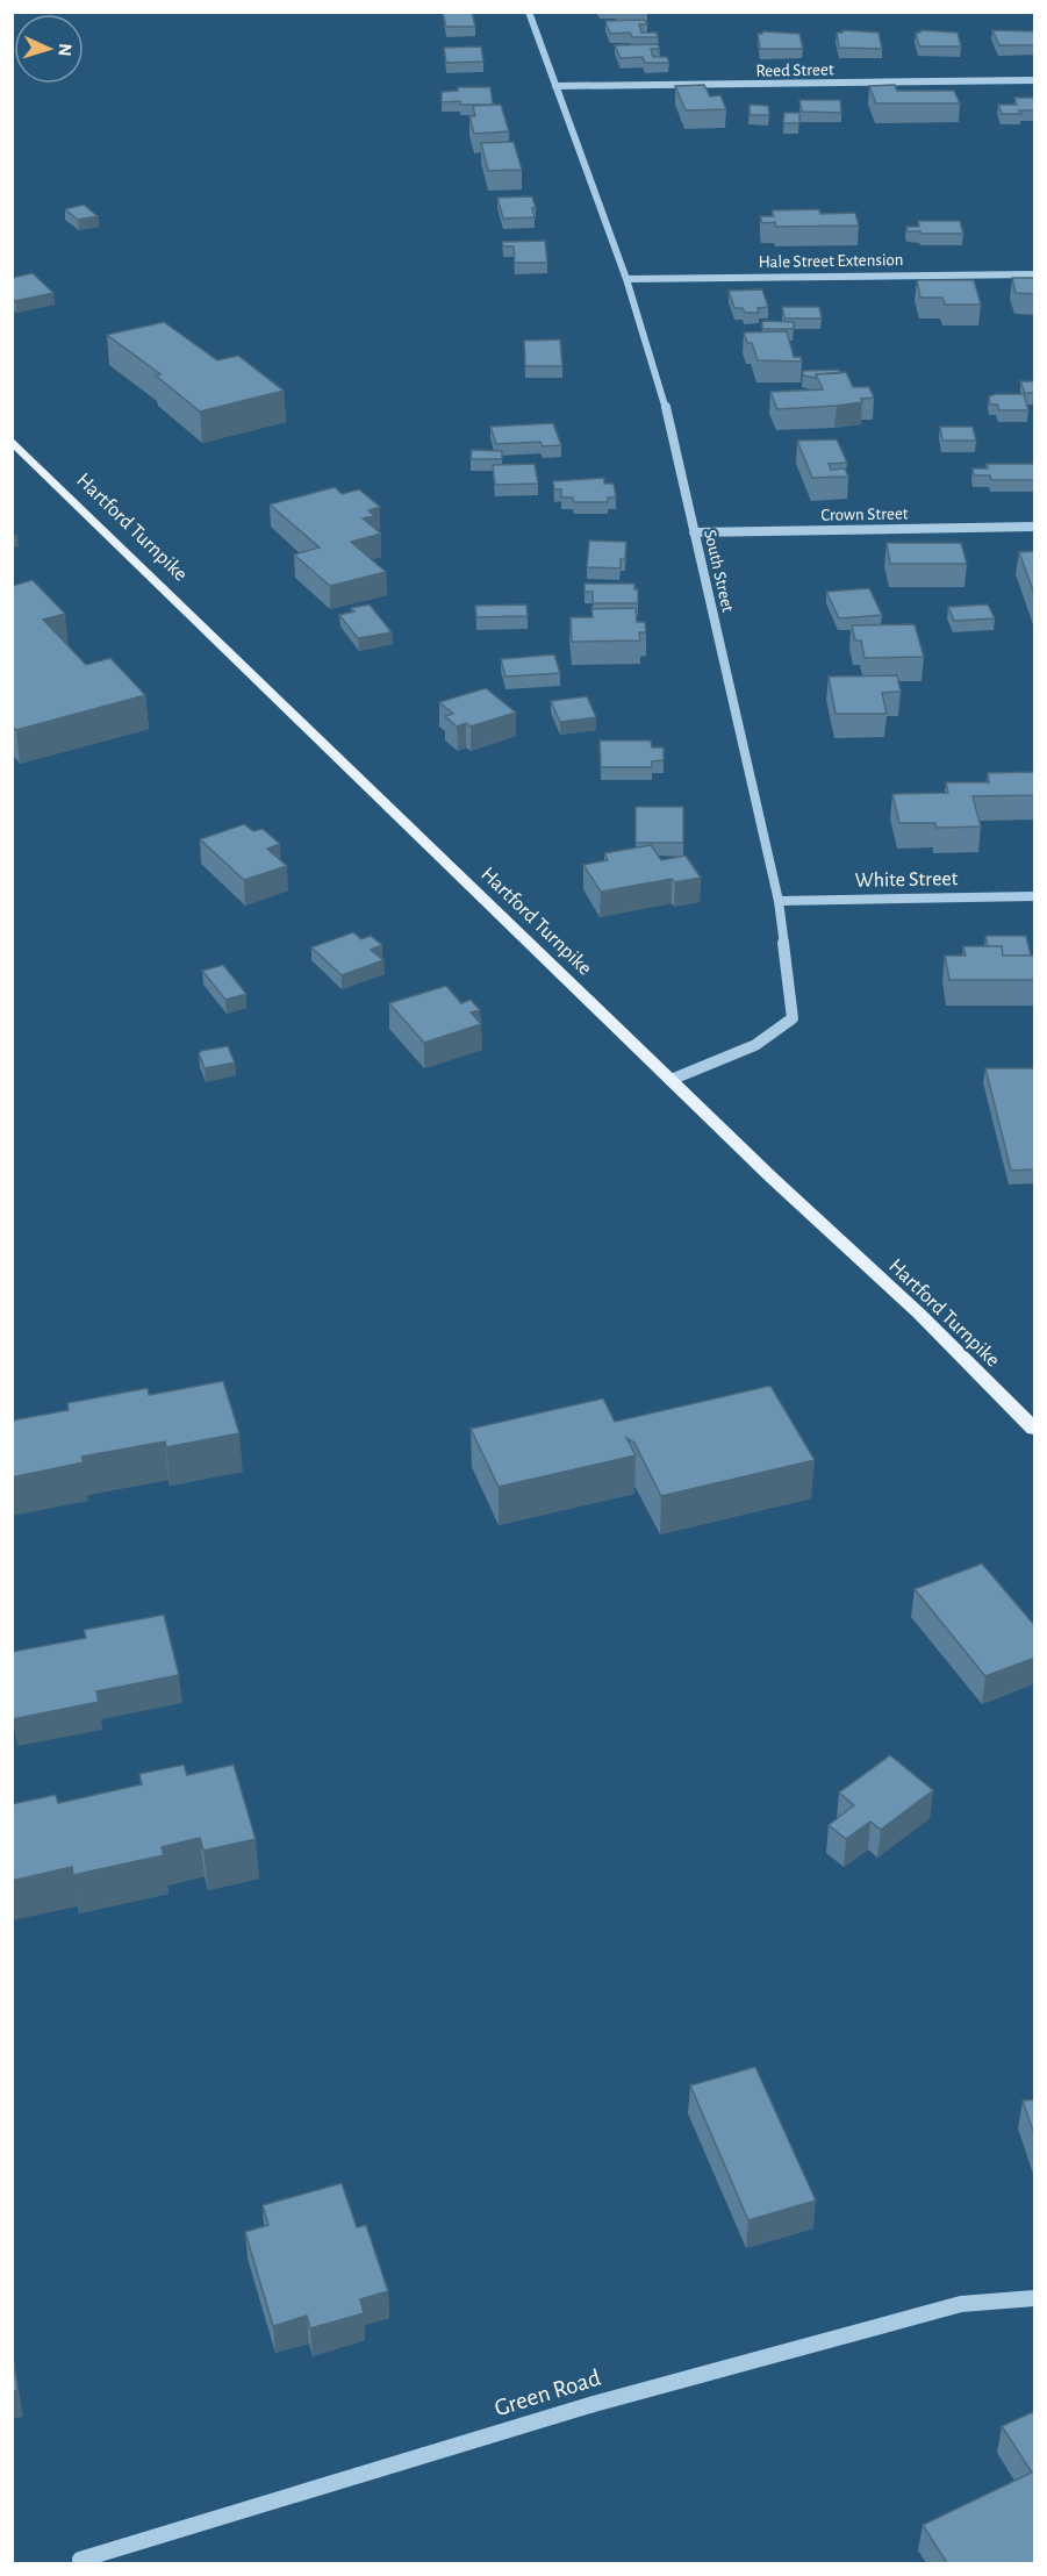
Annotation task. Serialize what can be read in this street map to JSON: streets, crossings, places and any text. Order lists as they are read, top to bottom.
{
  "streets": {
    "main road": ["Hartford Turnpike"],
    "street": [
      "Reed Street",
      "Hale Street Extension",
      "Crown Street",
      "South Street",
      "White Street",
      "Green Road"
    ]
  },
  "crossings": [
    ["Reed Street", "South Street"],
    ["Hale Street Extension", "South Street"],
    ["Crown Street", "South Street"],
    ["Hartford Turnpike", "South Street"],
    ["South Street", "White Street"]
  ],
  "north": "right"
}
